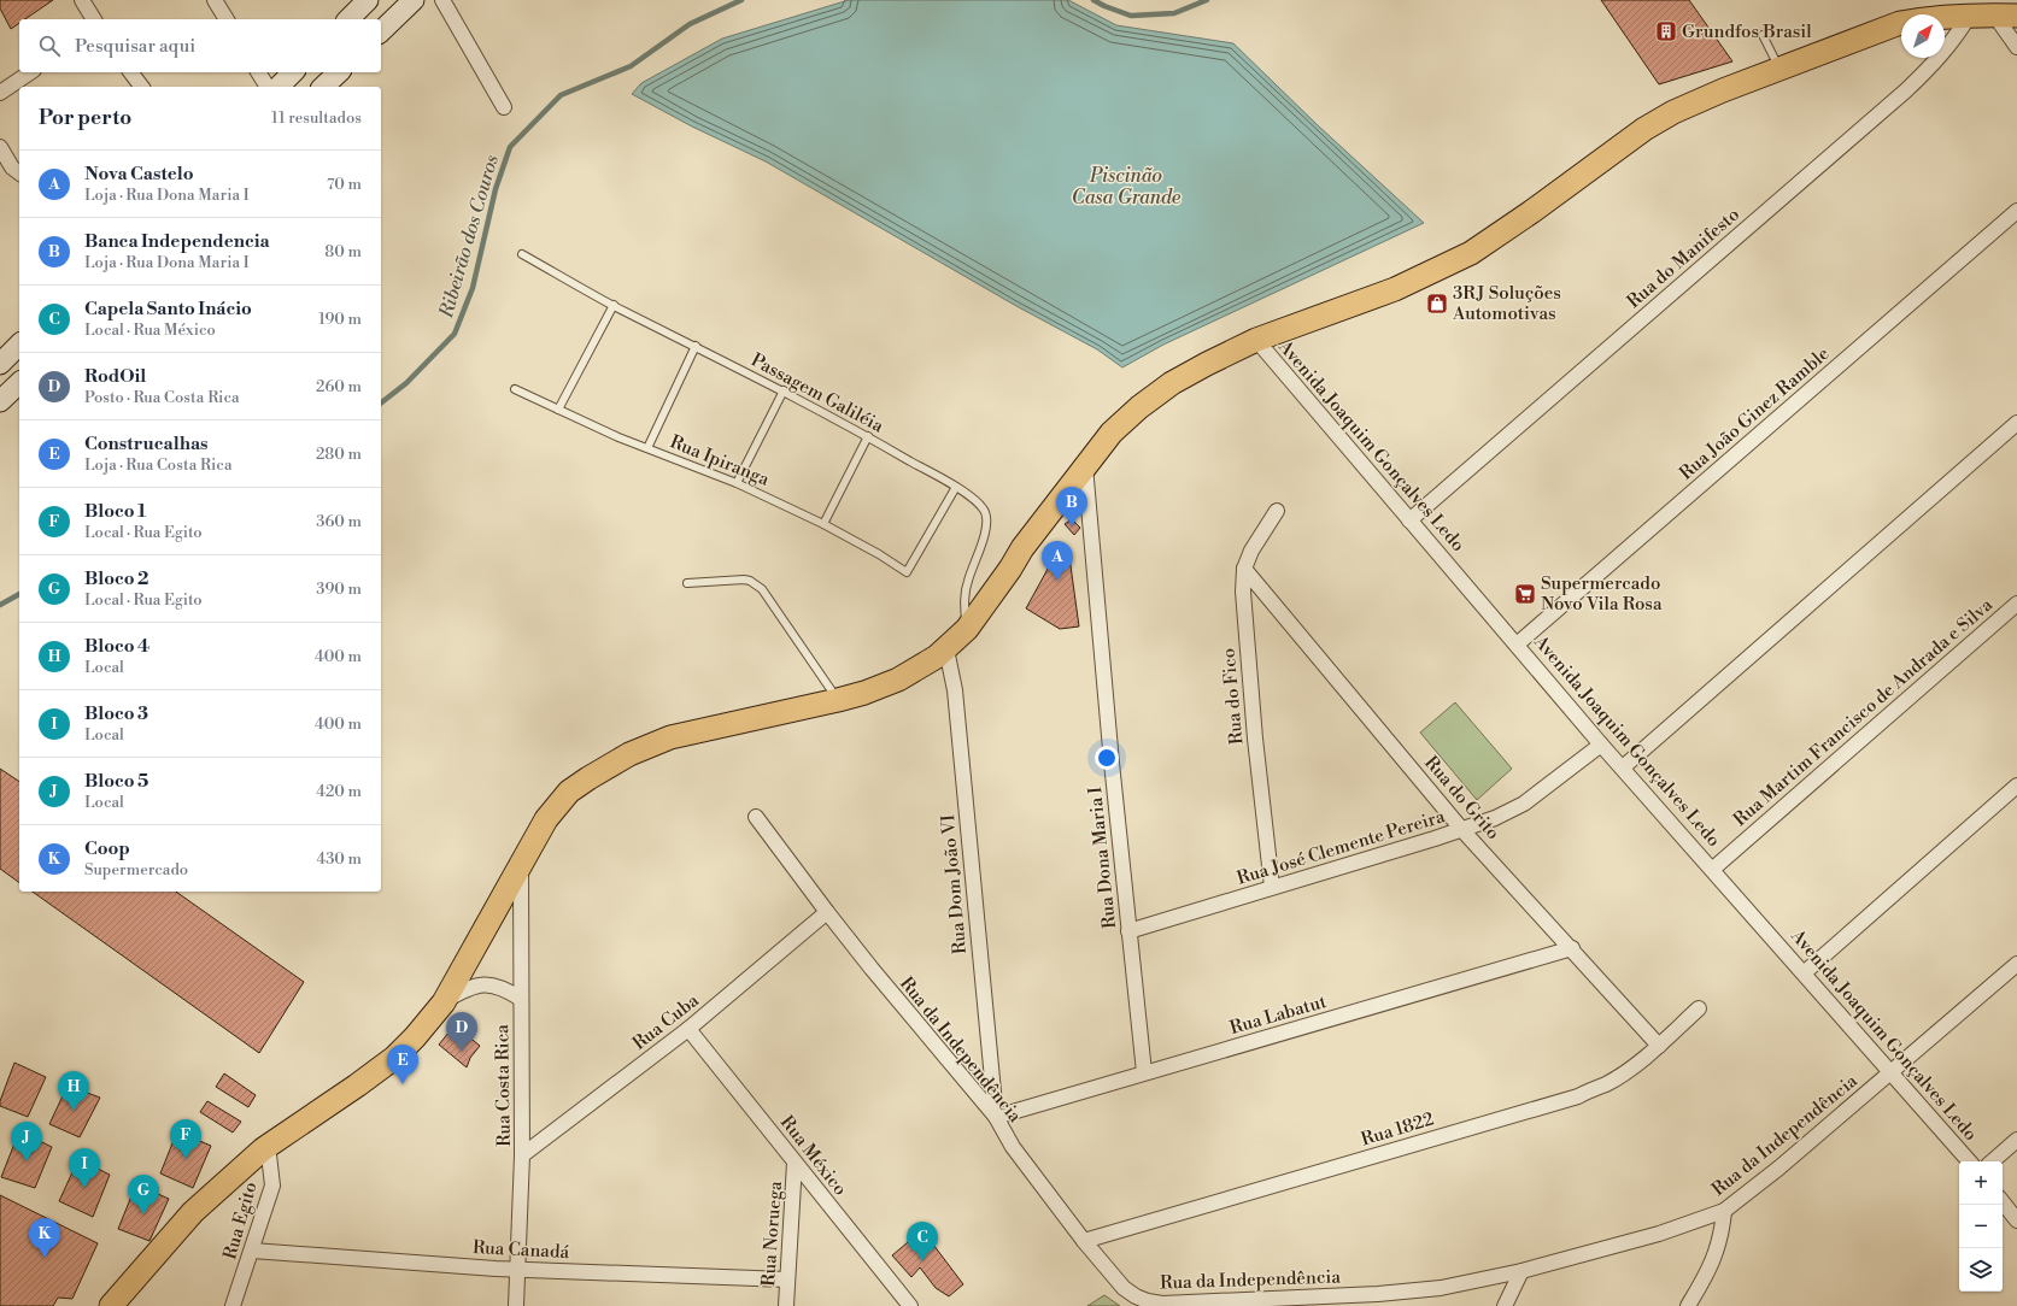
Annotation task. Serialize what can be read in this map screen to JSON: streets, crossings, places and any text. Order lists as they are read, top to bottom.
{
  "streets": {
    "street": [
      "Rua do Manifesto",
      "Rua João Ginez Ramble",
      "Avenida Joaquim Gonçalves Ledo",
      "Rua do Fico",
      "Rua Martim Francisco de Andrada e Silva",
      "Rua do Grito",
      "Rua José Clemente Pereira",
      "Rua Dona Maria I",
      "Rua Dom João VI",
      "Rua Labatut",
      "Rua Cuba",
      "Rua da Independência",
      "Rua Costa Rica",
      "Rua 1822",
      "Rua México",
      "Rua Egito",
      "Rua Noruega",
      "Rua Canadá"
    ],
    "lane": ["Passagem Galiléia", "Rua Ipiranga"]
  },
  "crossings": [
    ["Rua do Manifesto", "Avenida Joaquim Gonçalves Ledo"],
    ["Passagem Galiléia", "Rua Ipiranga"],
    ["Rua João Ginez Ramble", "Avenida Joaquim Gonçalves Ledo"],
    ["Avenida Joaquim Gonçalves Ledo", "Rua Martim Francisco de Andrada e Silva"],
    ["Avenida Joaquim Gonçalves Ledo", "Rua José Clemente Pereira"],
    ["Avenida Joaquim Gonçalves Ledo", "Rua da Independência"],
    ["Rua do Fico", "Rua do Grito"],
    ["Rua do Fico", "Rua José Clemente Pereira"],
    ["Rua do Grito", "Rua José Clemente Pereira"],
    ["Rua do Grito", "Rua Labatut"],
    ["Rua do Grito", "Rua 1822"],
    ["Rua José Clemente Pereira", "Rua Dona Maria I"],
    ["Rua Dona Maria I", "Rua Labatut"],
    ["Rua Dom João VI", "Rua Labatut"],
    ["Rua Dom João VI", "Rua da Independência"],
    ["Rua Labatut", "Rua da Independência"],
    ["Rua Cuba", "Rua da Independência"],
    ["Rua Cuba", "Rua Costa Rica"],
    ["Rua Cuba", "Rua México"],
    ["Rua da Independência", "Rua 1822"],
    ["Rua Costa Rica", "Rua Canadá"],
    ["Rua México", "Rua Noruega"],
    ["Rua Egito", "Rua Canadá"],
    ["Rua Noruega", "Rua Canadá"]
  ],
  "water": ["Piscinão Casa Grande", "Ribeirão dos Couros"],
  "places": {
    "building": ["Grundfos Brasil"],
    "shop": ["3RJ Soluções Automotivas"],
    "supermarket": ["Supermercado Novo Vila Rosa"]
  },
  "north": "top right",
  "page": {
    "search": "Pesquisar aqui",
    "heading": ["Por perto", "11 resultados"],
    "list": [
      {
        "mark": "A",
        "name": "Nova Castelo",
        "note": "Loja · Rua Dona Maria I",
        "value": "70 m"
      },
      {
        "mark": "B",
        "name": "Banca Independencia",
        "note": "Loja · Rua Dona Maria I",
        "value": "80 m"
      },
      {
        "mark": "C",
        "name": "Capela Santo Inácio",
        "note": "Local · Rua México",
        "value": "190 m"
      },
      {
        "mark": "D",
        "name": "RodOil",
        "note": "Posto · Rua Costa Rica",
        "value": "260 m"
      },
      {
        "mark": "E",
        "name": "Construcalhas",
        "note": "Loja · Rua Costa Rica",
        "value": "280 m"
      },
      {
        "mark": "F",
        "name": "Bloco 1",
        "note": "Local · Rua Egito",
        "value": "360 m"
      },
      {
        "mark": "G",
        "name": "Bloco 2",
        "note": "Local · Rua Egito",
        "value": "390 m"
      },
      {
        "mark": "H",
        "name": "Bloco 4",
        "note": "Local",
        "value": "400 m"
      },
      {
        "mark": "I",
        "name": "Bloco 3",
        "note": "Local",
        "value": "400 m"
      },
      {
        "mark": "J",
        "name": "Bloco 5",
        "note": "Local",
        "value": "420 m"
      },
      {
        "mark": "K",
        "name": "Coop",
        "note": "Supermercado",
        "value": "430 m"
      }
    ],
    "pins": [
      "B",
      "A",
      "D",
      "E",
      "H",
      "F",
      "J",
      "I",
      "G",
      "K",
      "C"
    ],
    "map_buttons": ["+", "−"]
  }
}
